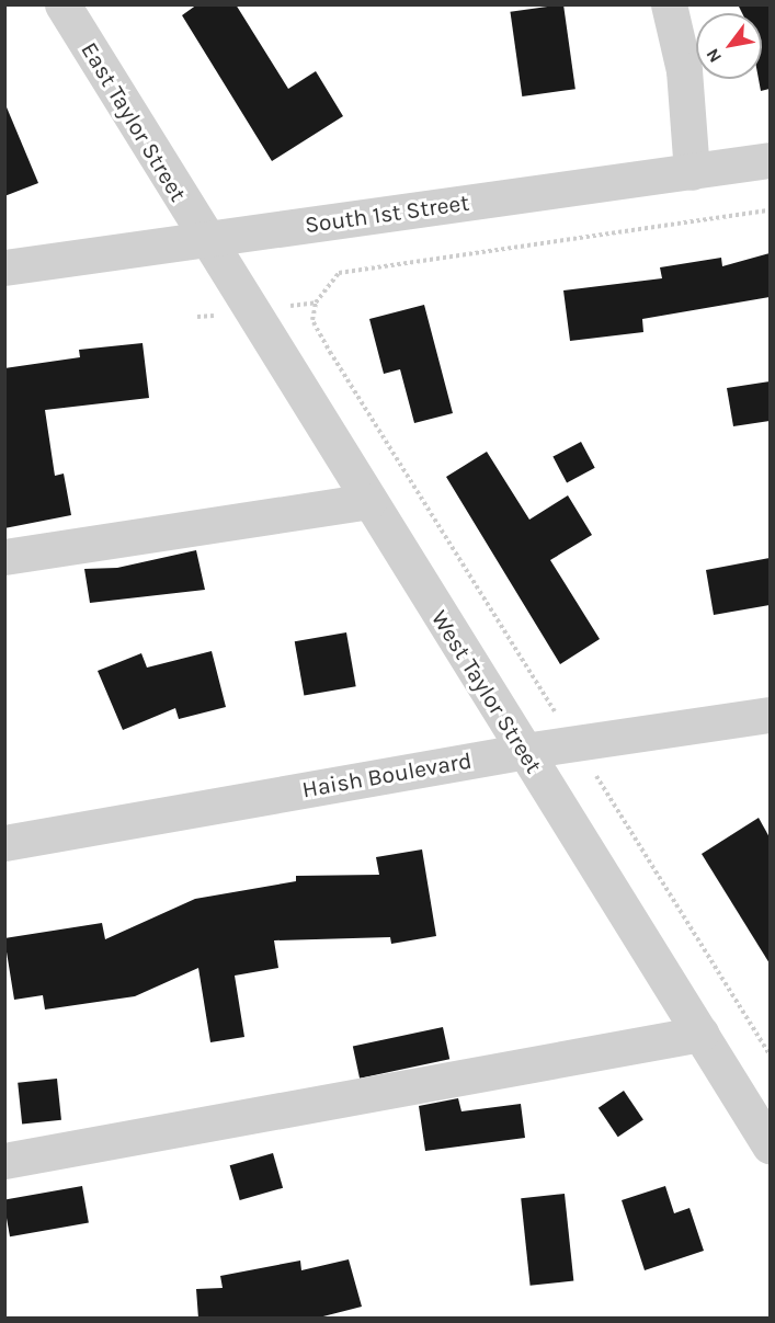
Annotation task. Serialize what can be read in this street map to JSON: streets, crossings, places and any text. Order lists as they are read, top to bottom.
{
  "streets": {
    "street": [
      "East Taylor Street",
      "South 1st Street",
      "West Taylor Street",
      "Haish Boulevard"
    ]
  },
  "crossings": [
    ["East Taylor Street", "South 1st Street"],
    ["East Taylor Street", "West Taylor Street"],
    ["South 1st Street", "West Taylor Street"],
    ["West Taylor Street", "Haish Boulevard"]
  ],
  "north": "bottom left"
}
